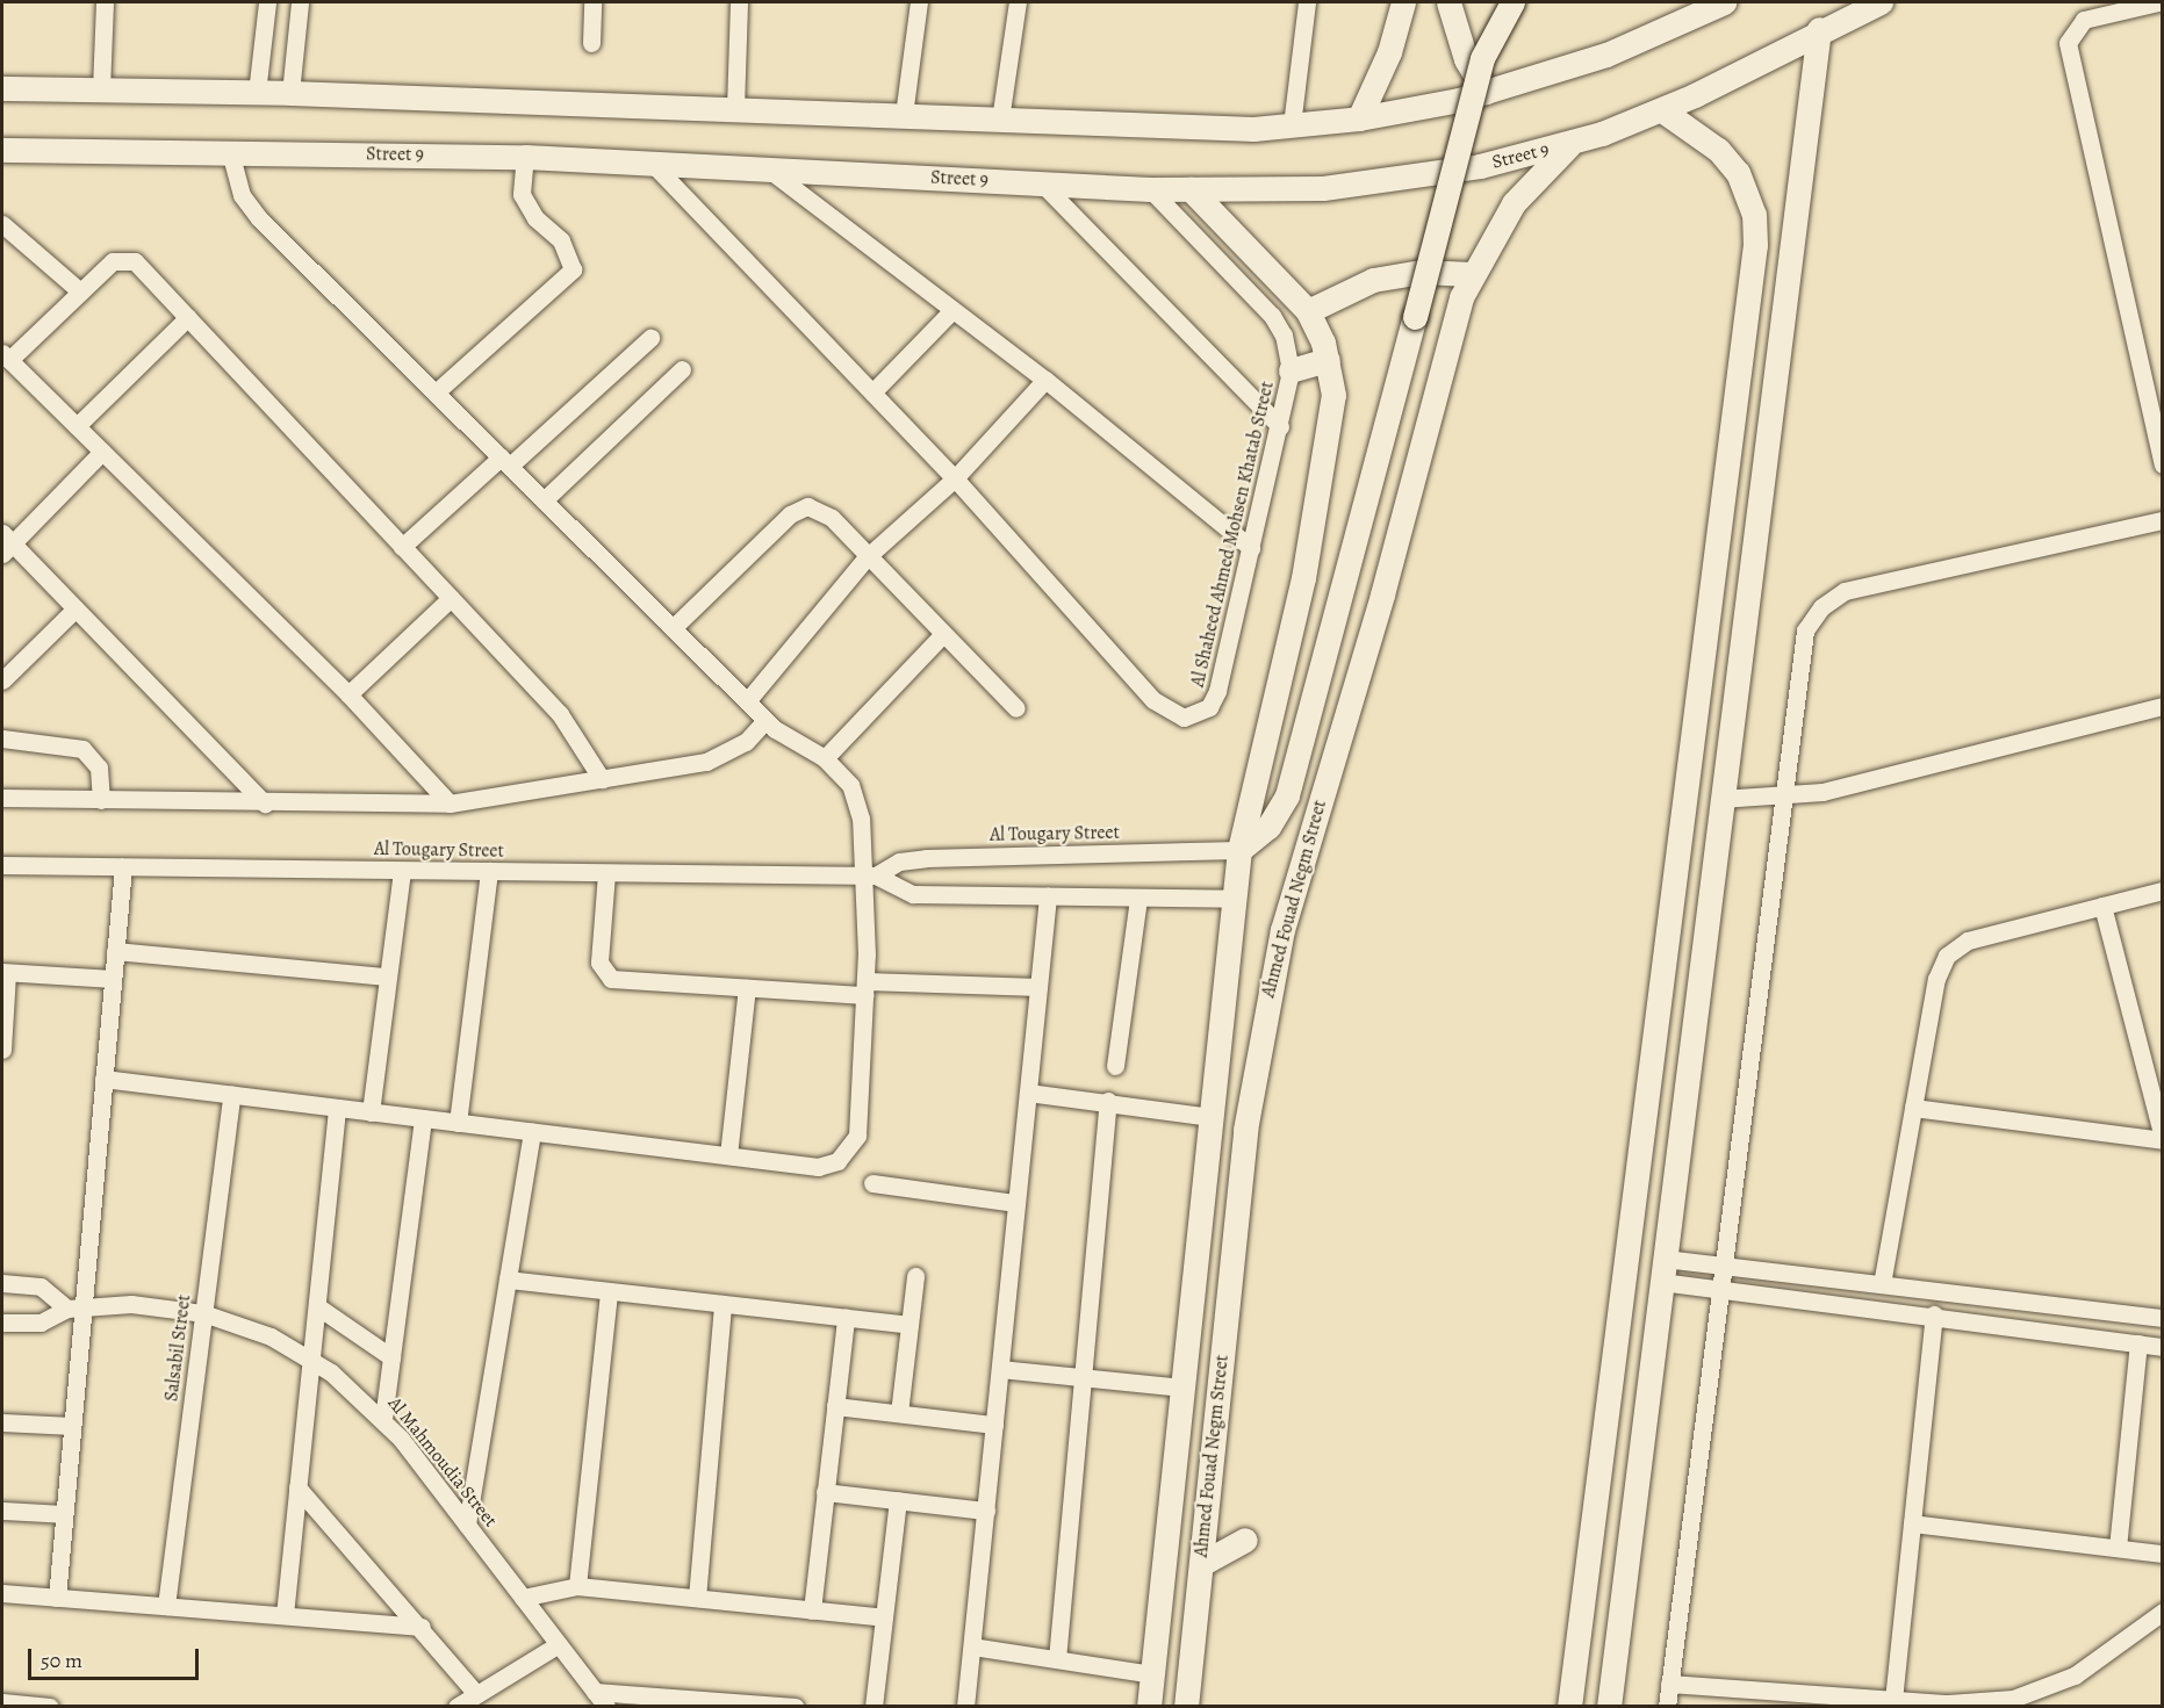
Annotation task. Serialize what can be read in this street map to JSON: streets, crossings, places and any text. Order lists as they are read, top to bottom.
{
  "streets": {
    "street": [
      "Street 9",
      "Al Shaheed Ahmed Mohsen Khatab Street",
      "Al Tougary Street",
      "Ahmed Fouad Negm Street",
      "Salsabil Street",
      "Al Mahmoudia Street"
    ]
  },
  "crossings": [
    ["Street 9", "Al Shaheed Ahmed Mohsen Khatab Street"],
    ["Street 9", "Ahmed Fouad Negm Street"],
    ["Al Tougary Street", "Ahmed Fouad Negm Street"],
    ["Salsabil Street", "Al Mahmoudia Street"]
  ],
  "scale_bar": "50 m"
}
